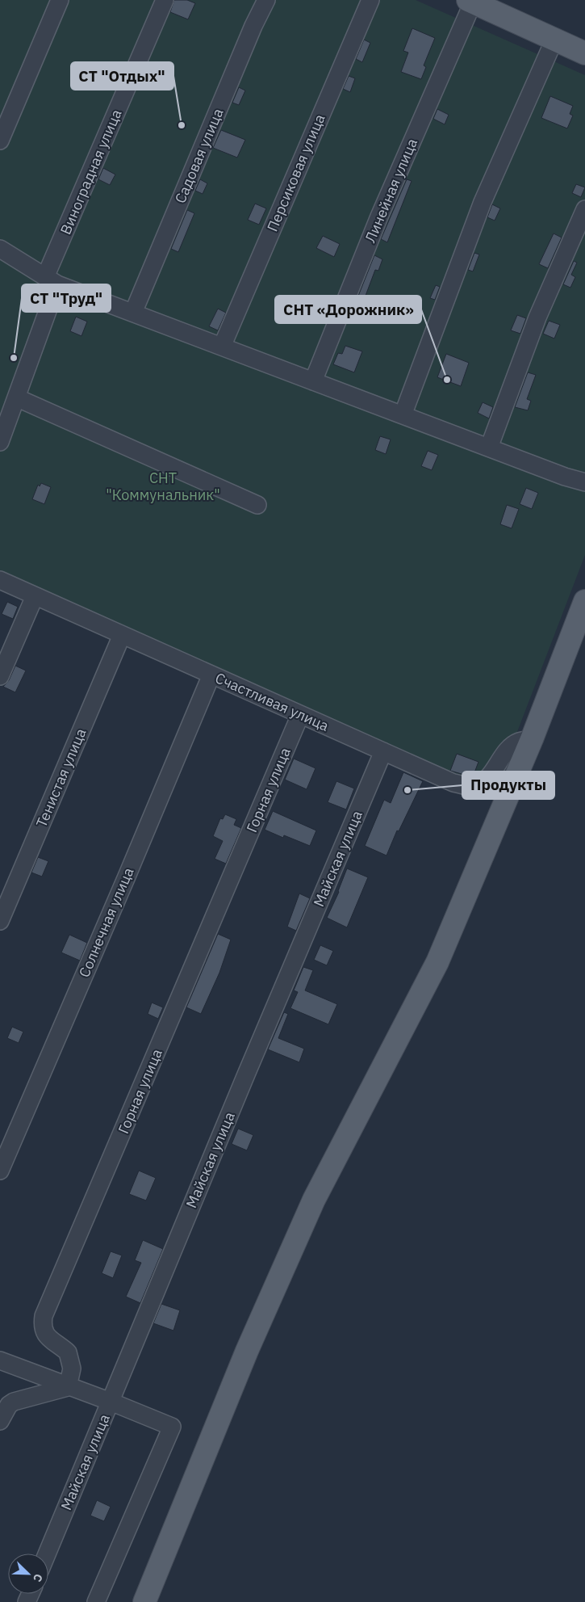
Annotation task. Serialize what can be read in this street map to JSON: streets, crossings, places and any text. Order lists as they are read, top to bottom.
{
  "streets": {
    "street": [
      "Садовая улица",
      "Виноградная улица",
      "Персиковая улица",
      "Линейная улица",
      "Счастливая улица",
      "Тенистая улица",
      "Горная улица",
      "Майская улица",
      "Солнечная улица"
    ]
  },
  "crossings": [
    ["Счастливая улица", "Тенистая улица"],
    ["Счастливая улица", "Горная улица"],
    ["Счастливая улица", "Майская улица"],
    ["Счастливая улица", "Солнечная улица"]
  ],
  "parks": ["СНТ \"Коммунальник\""],
  "places": [
    "СТ \"Отдых\"",
    "СТ \"Труд\"",
    "СНТ «Дорожник»",
    "Продукты"
  ],
  "north": "bottom right"
}
